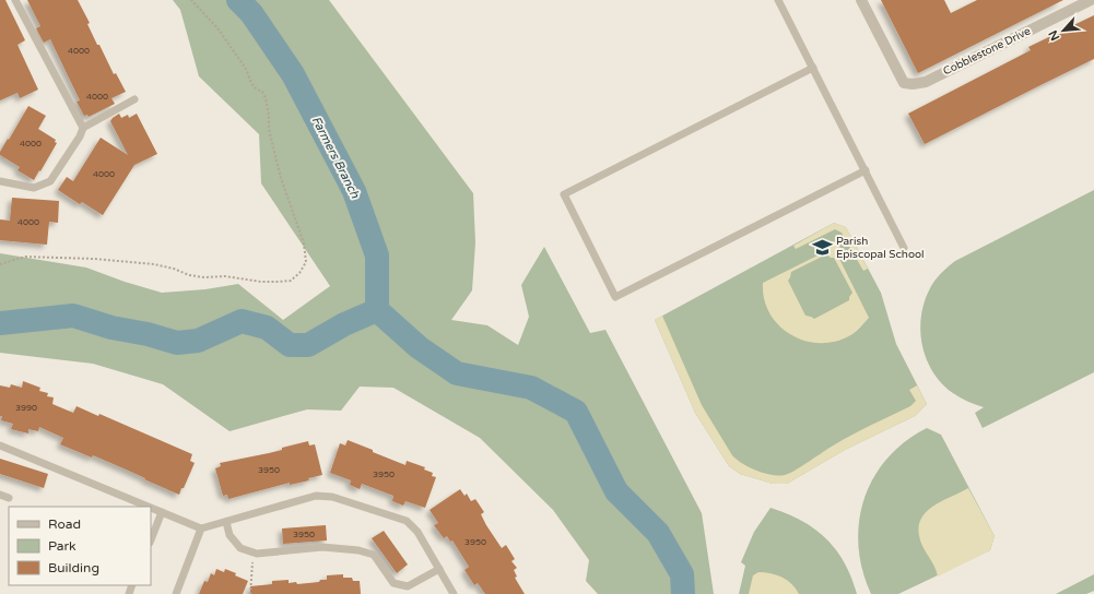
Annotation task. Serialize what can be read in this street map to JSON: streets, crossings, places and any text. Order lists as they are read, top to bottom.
{
  "streets": {
    "street": ["Cobblestone Drive"]
  },
  "water": ["Farmers Branch"],
  "places": {
    "school or university": ["Parish Episcopal School"]
  },
  "house_numbers": [
    "4000",
    "4000",
    "4000",
    "4000",
    "4000",
    "3990",
    "3950",
    "3950",
    "3950",
    "3950"
  ],
  "legend": ["Road", "Park", "Building"],
  "north": "bottom left"
}
